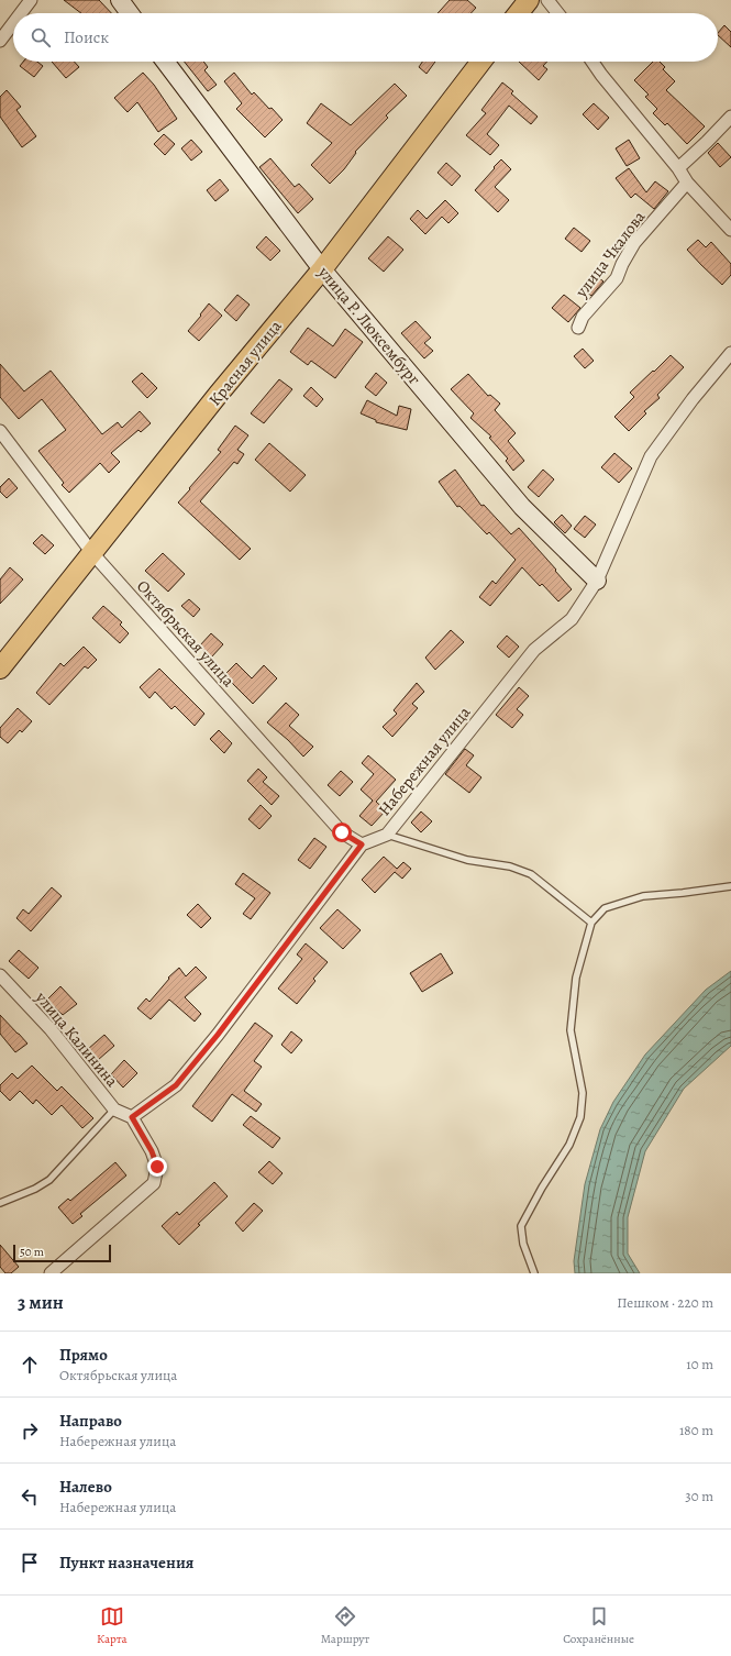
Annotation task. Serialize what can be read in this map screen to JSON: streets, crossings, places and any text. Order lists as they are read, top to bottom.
{
  "streets": {
    "main road": ["Красная улица"],
    "street": [
      "улица Чкалова",
      "улица Р. Люксембург",
      "Октябрьская улица",
      "Набережная улица",
      "улица Калинина"
    ]
  },
  "crossings": [
    ["улица Р. Люксембург", "Красная улица"],
    ["улица Р. Люксембург", "Набережная улица"],
    ["Красная улица", "Октябрьская улица"],
    ["Октябрьская улица", "Набережная улица"]
  ],
  "scale_bar": "50 m",
  "page": {
    "search": "Поиск",
    "scale": "50 m",
    "heading": ["3 мин", "Пешком · 220 m"],
    "list": [
      ["Прямо", "Октябрьская улица", "10 m"],
      ["Направо", "Набережная улица", "180 m"],
      ["Налево", "Набережная улица", "30 m"],
      "Пункт назначения"
    ],
    "nav": ["Карта", "Маршрут", "Сохранённые"]
  }
}
